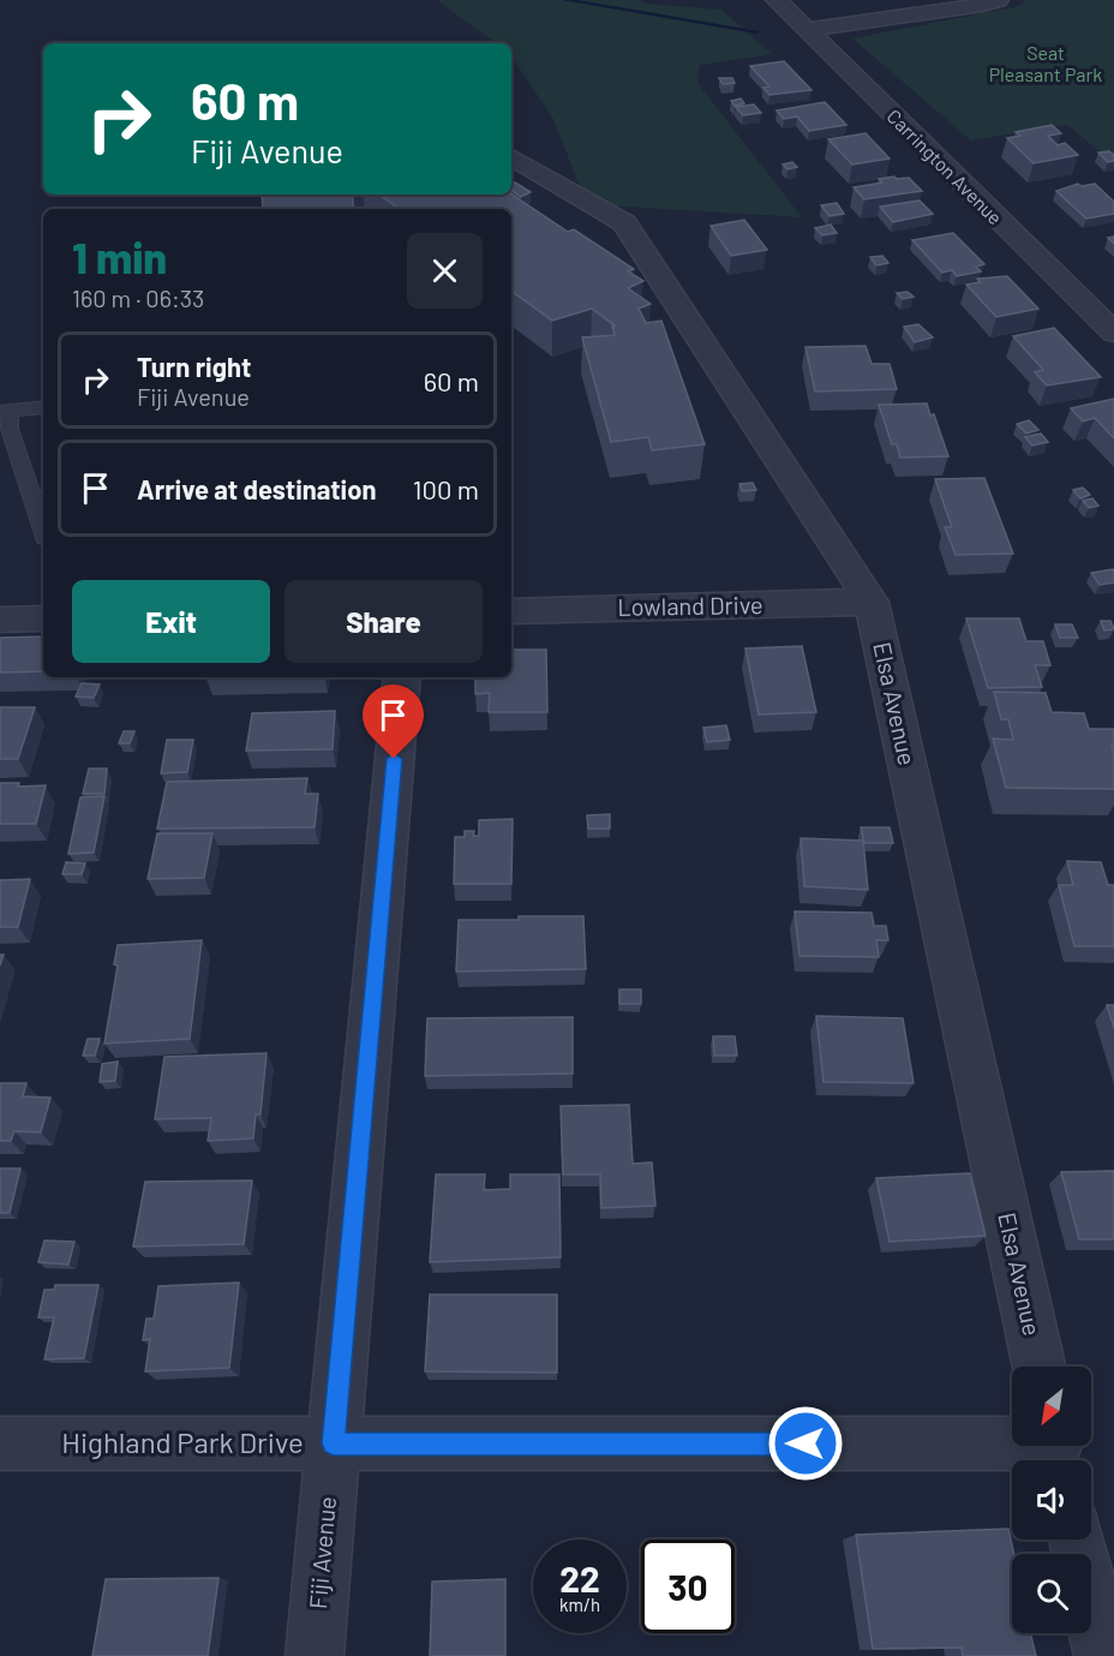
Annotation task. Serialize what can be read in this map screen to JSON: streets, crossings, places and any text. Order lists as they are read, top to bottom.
{
  "streets": {
    "street": [
      "Carrington Avenue",
      "Lowland Drive",
      "Elsa Avenue",
      "Highland Park Drive",
      "Fiji Avenue"
    ]
  },
  "crossings": [
    ["Lowland Drive", "Elsa Avenue"],
    ["Highland Park Drive", "Fiji Avenue"]
  ],
  "parks": ["Seat Pleasant Park"],
  "north": "bottom left",
  "page": {
    "turn": ["60 m", "Fiji Avenue"],
    "heading": ["1 min", "160 m · 06:33"],
    "list": [
      {
        "name": "Turn right",
        "note": "Fiji Avenue",
        "value": "60 m"
      },
      {
        "name": "Arrive at destination",
        "value": "100 m"
      }
    ],
    "buttons": ["Exit", "Share"],
    "speed": "22 km/h",
    "limit": "30"
  }
}
